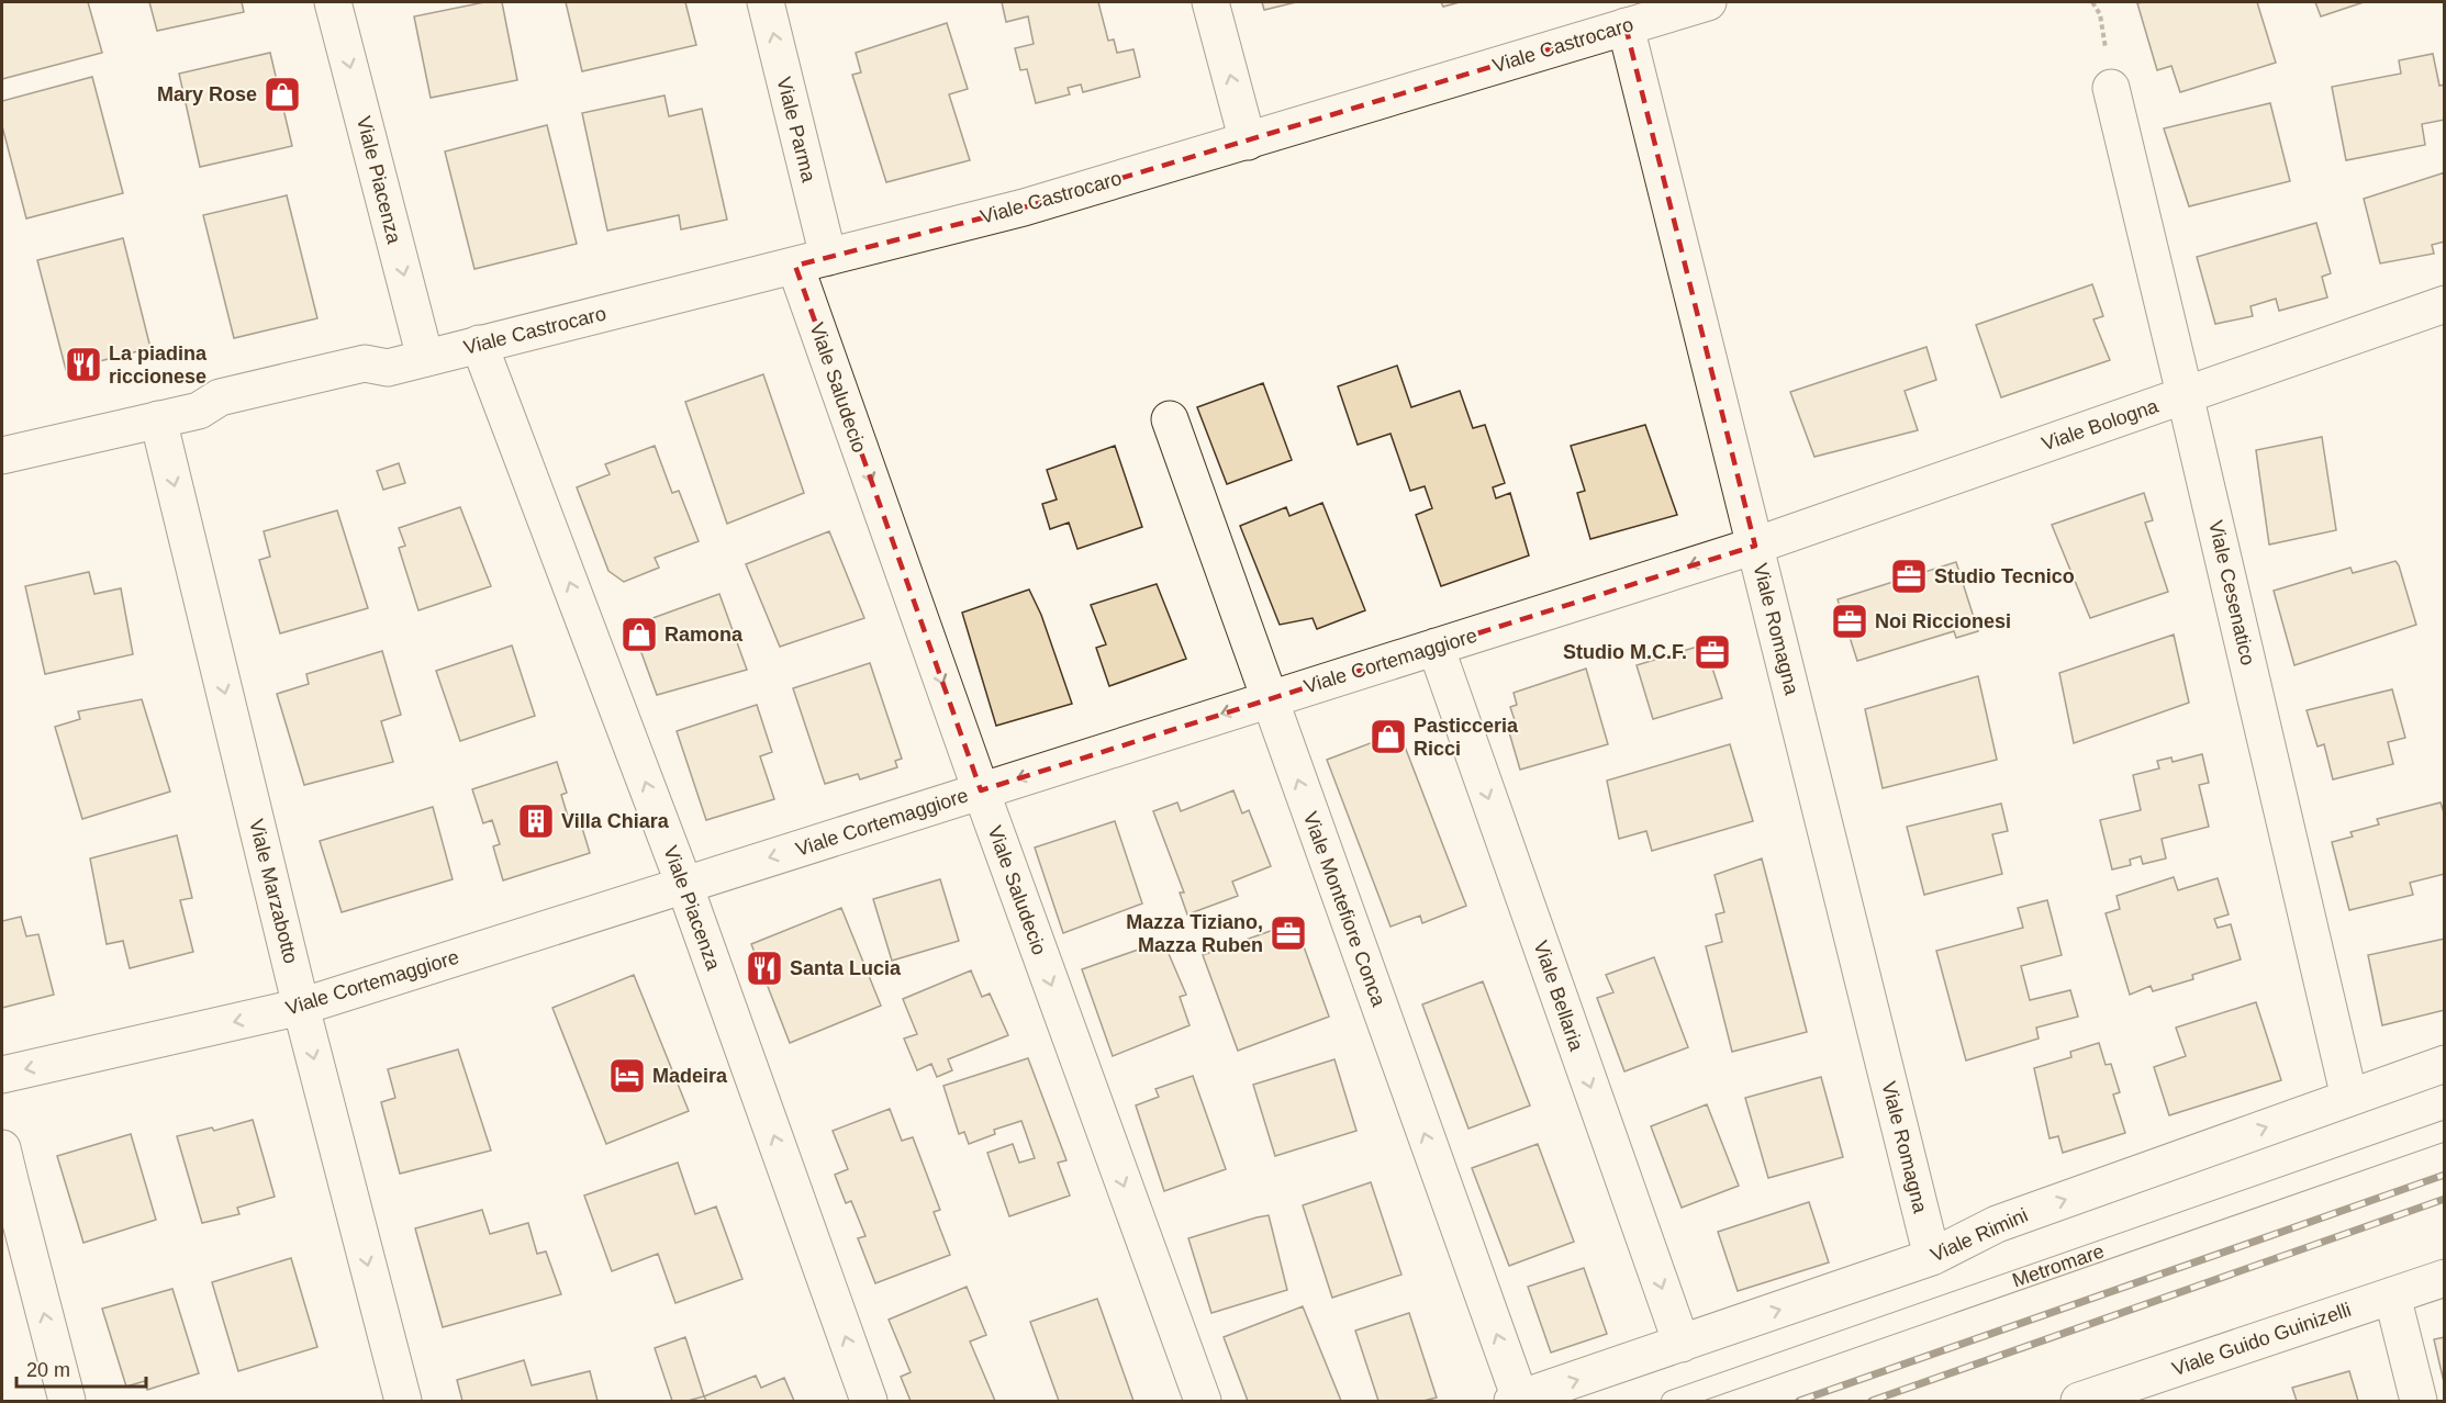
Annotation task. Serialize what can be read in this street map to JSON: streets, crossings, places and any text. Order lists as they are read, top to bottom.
{
  "streets": {
    "street": [
      "Viale Castrocaro",
      "Viale Parma",
      "Viale Piacenza",
      "Viale Saludecio",
      "Viale Bologna",
      "Viale Cesenatico",
      "Viale Romagna",
      "Viale Cortemaggiore",
      "Viale Marzabotto",
      "Viale Montefiore Conca",
      "Viale Bellaria",
      "Viale Rimini",
      "Viale Guido Guinizelli"
    ],
    "lane": ["Metromare"]
  },
  "crossings": [
    ["Viale Castrocaro", "Viale Parma"],
    ["Viale Castrocaro", "Viale Piacenza"],
    ["Viale Castrocaro", "Viale Saludecio"],
    ["Viale Castrocaro", "Viale Romagna"],
    ["Viale Castrocaro", "Viale Marzabotto"],
    ["Viale Parma", "Viale Saludecio"],
    ["Viale Piacenza", "Viale Cortemaggiore"],
    ["Viale Saludecio", "Viale Cortemaggiore"],
    ["Viale Bologna", "Viale Cesenatico"],
    ["Viale Bologna", "Viale Romagna"],
    ["Viale Bologna", "Viale Cortemaggiore"],
    ["Viale Cesenatico", "Viale Rimini"],
    ["Viale Romagna", "Viale Cortemaggiore"],
    ["Viale Romagna", "Viale Rimini"],
    ["Viale Cortemaggiore", "Viale Marzabotto"],
    ["Viale Cortemaggiore", "Viale Montefiore Conca"],
    ["Viale Cortemaggiore", "Viale Bellaria"],
    ["Viale Montefiore Conca", "Viale Rimini"],
    ["Viale Bellaria", "Viale Rimini"]
  ],
  "one_way": [
    "Viale Parma",
    "Viale Saludecio",
    "Viale Cortemaggiore",
    "Viale Marzabotto",
    "Viale Montefiore Conca",
    "Viale Bellaria",
    "Viale Rimini"
  ],
  "places": {
    "shop": ["Mary Rose", "Ramona", "Pasticceria Ricci"],
    "restaurant": ["La piadina riccionese", "Santa Lucia"],
    "office": [
      "Studio Tecnico",
      "Noi Riccionesi",
      "Studio M.C.F.",
      "Mazza Tiziano, Mazza Ruben"
    ],
    "building": ["Villa Chiara"],
    "hotel": ["Madeira"]
  },
  "scale_bar": "20 m"
}
